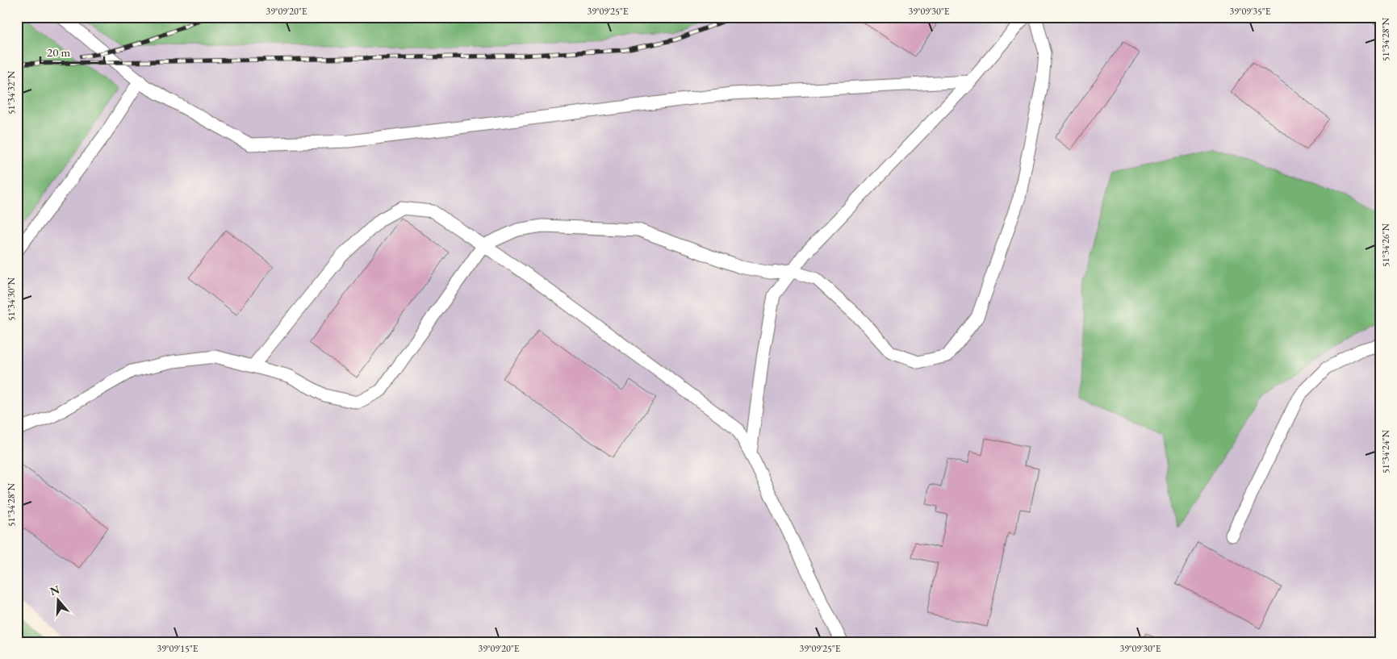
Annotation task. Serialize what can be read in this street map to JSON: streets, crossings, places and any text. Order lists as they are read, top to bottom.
{
  "scale_bar": "20 m",
  "north": "top",
  "coordinates": [
    "39°09'20\"E",
    "39°09'25\"E",
    "39°09'30\"E",
    "39°09'35\"E",
    "51°34'28\"N",
    "51°34'32\"N",
    "51°34'26\"N",
    "51°34'30\"N",
    "51°34'24\"N",
    "39°09'15\"E"
  ]
}
